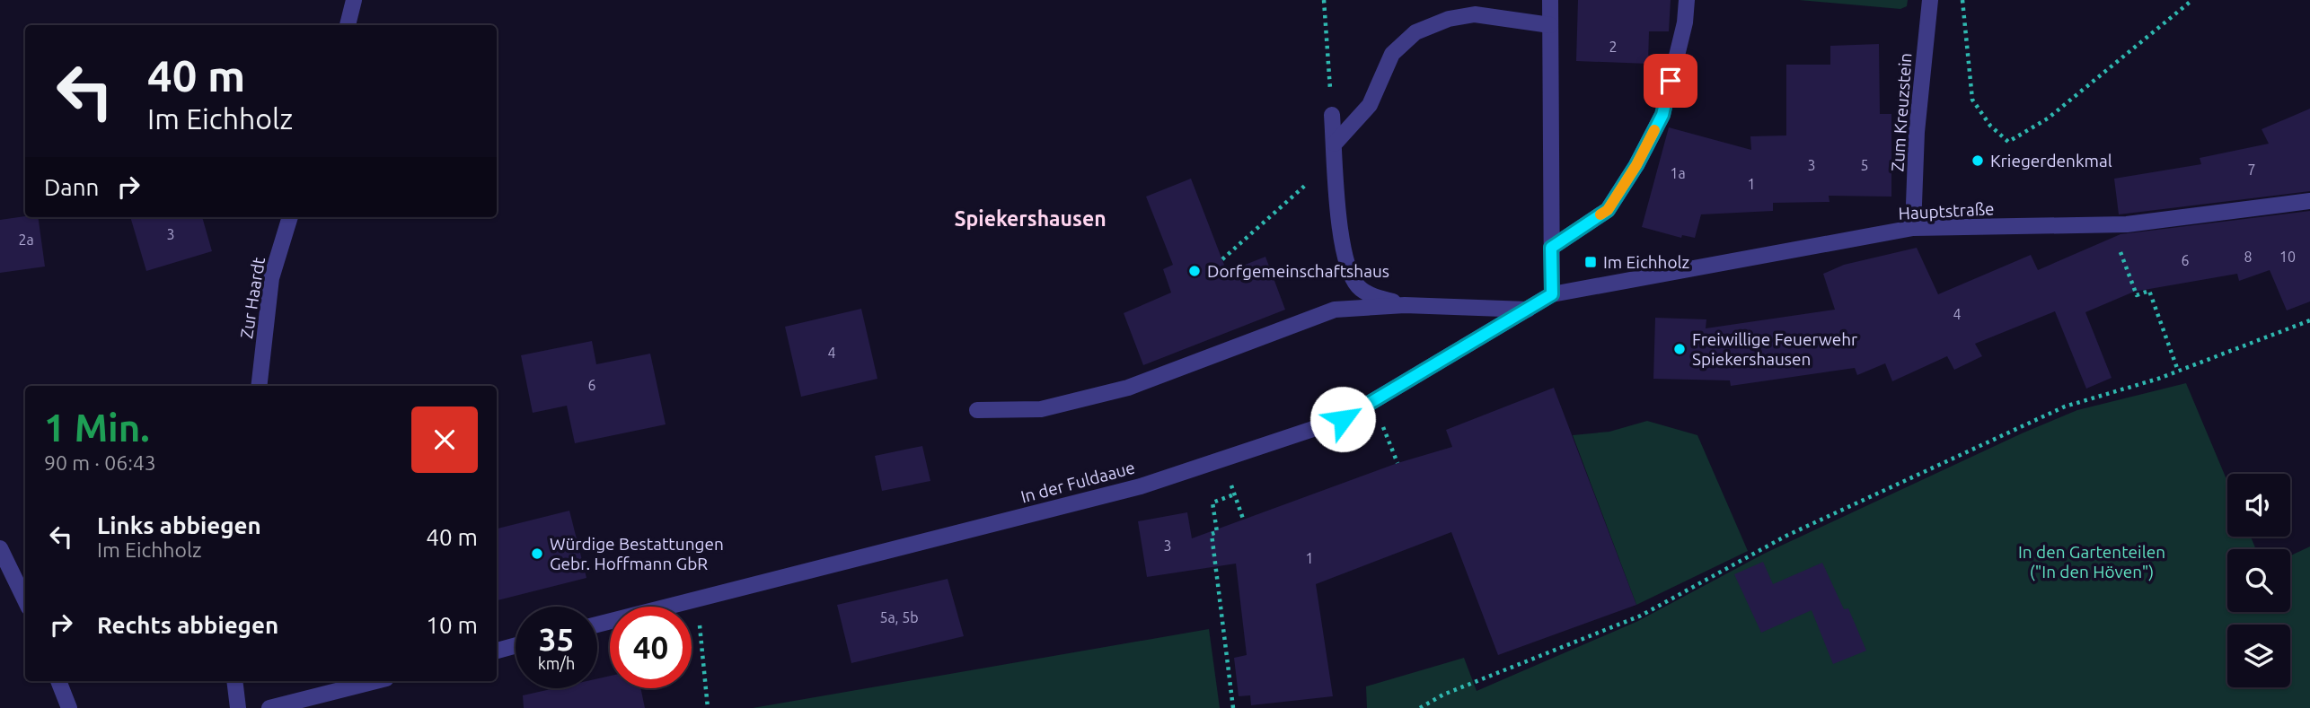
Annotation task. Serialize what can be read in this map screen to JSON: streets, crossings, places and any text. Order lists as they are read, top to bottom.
{
  "streets": {
    "street": [
      "Zum Kreuzstein",
      "Hauptstraße",
      "Zur Haardt",
      "In der Fuldaaue"
    ]
  },
  "crossings": [
    ["Zum Kreuzstein", "Hauptstraße"],
    ["Hauptstraße", "In der Fuldaaue"]
  ],
  "districts": ["Spiekershausen"],
  "parks": ["In den Gartenteilen (\"In den Höven\")"],
  "places": {
    "other": [
      "Kriegerdenkmal",
      "Dorfgemeinschaftshaus",
      "Freiwillige Feuerwehr Spiekershausen",
      "Würdige Bestattungen Gebr. Hoffmann GbR"
    ],
    "transit": ["Im Eichholz"]
  },
  "house_numbers": [
    "2",
    "3",
    "5",
    "7",
    "1a",
    "1",
    "3",
    "2a",
    "8",
    "10",
    "6",
    "4",
    "4",
    "6",
    "3",
    "1",
    "5a, 5b"
  ],
  "page": {
    "turn": ["40 m", "Im Eichholz"],
    "then": "Dann",
    "heading": ["1 Min.", "90 m · 06:43"],
    "list": [
      {
        "name": "Links abbiegen",
        "note": "Im Eichholz",
        "value": "40 m"
      },
      {
        "name": "Rechts abbiegen",
        "value": "10 m"
      }
    ],
    "speed": "35 km/h",
    "limit": "40"
  }
}
